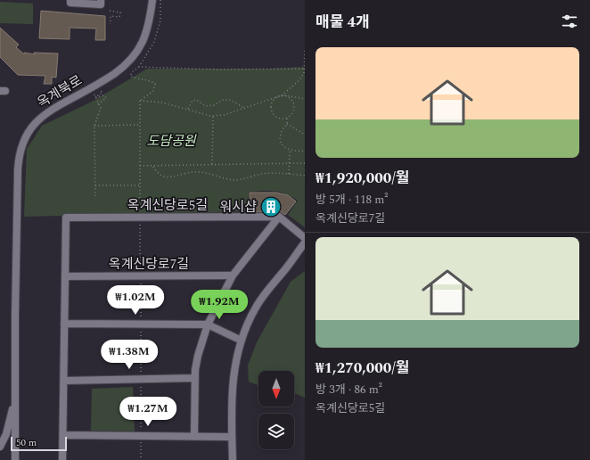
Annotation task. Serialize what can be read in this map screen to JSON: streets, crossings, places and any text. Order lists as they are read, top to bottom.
{
  "streets": {
    "street": ["옥계북로", "옥계신당로5길", "옥계신당로7길"]
  },
  "crossings": [
    ["옥계신당로5길", "옥계신당로7길"]
  ],
  "parks": ["도담공원"],
  "places": {
    "building": ["워시샵"]
  },
  "scale_bar": "50 m",
  "north": "bottom",
  "page": {
    "heading": "매물 4개",
    "list": [
      {
        "name": "₩1,920,000/월",
        "note": "방 5개 · 118 m² · 옥계신당로7길"
      },
      {
        "name": "₩1,270,000/월",
        "note": "방 3개 · 86 m² · 옥계신당로5길"
      }
    ],
    "price": [
      "₩1.02M",
      "₩1.92M",
      "₩1.38M",
      "₩1.27M"
    ],
    "scale": "50 m"
  }
}
